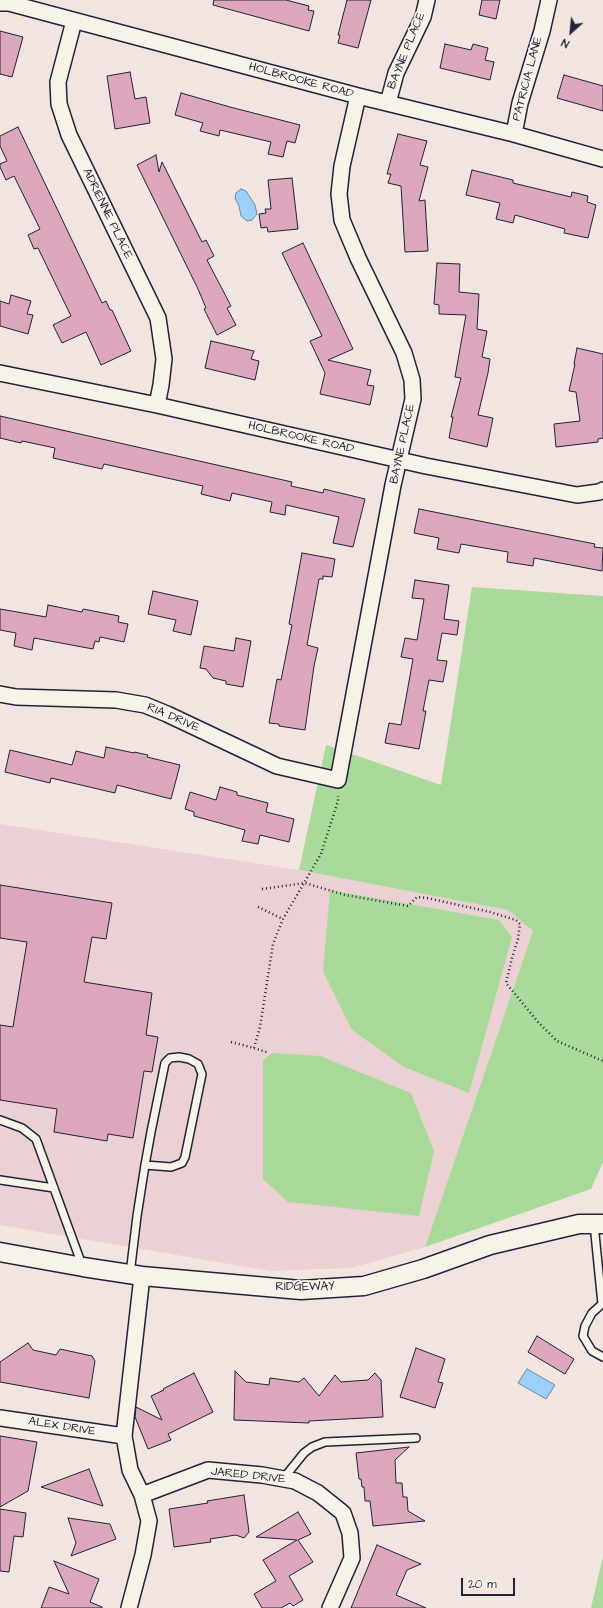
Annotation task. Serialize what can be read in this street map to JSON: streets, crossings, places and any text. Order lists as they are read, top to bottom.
{
  "streets": {
    "street": [
      "BAYNE PLACE",
      "PATRICIA LANE",
      "HOLBROOKE ROAD",
      "ADRIENNE PLACE",
      "RIA DRIVE",
      "RIDGEWAY",
      "ALEX DRIVE",
      "JARED DRIVE"
    ]
  },
  "crossings": [
    ["BAYNE PLACE", "HOLBROOKE ROAD"],
    ["BAYNE PLACE", "RIA DRIVE"],
    ["PATRICIA LANE", "HOLBROOKE ROAD"],
    ["HOLBROOKE ROAD", "ADRIENNE PLACE"]
  ],
  "scale_bar": "20 m",
  "north": "bottom left"
}
